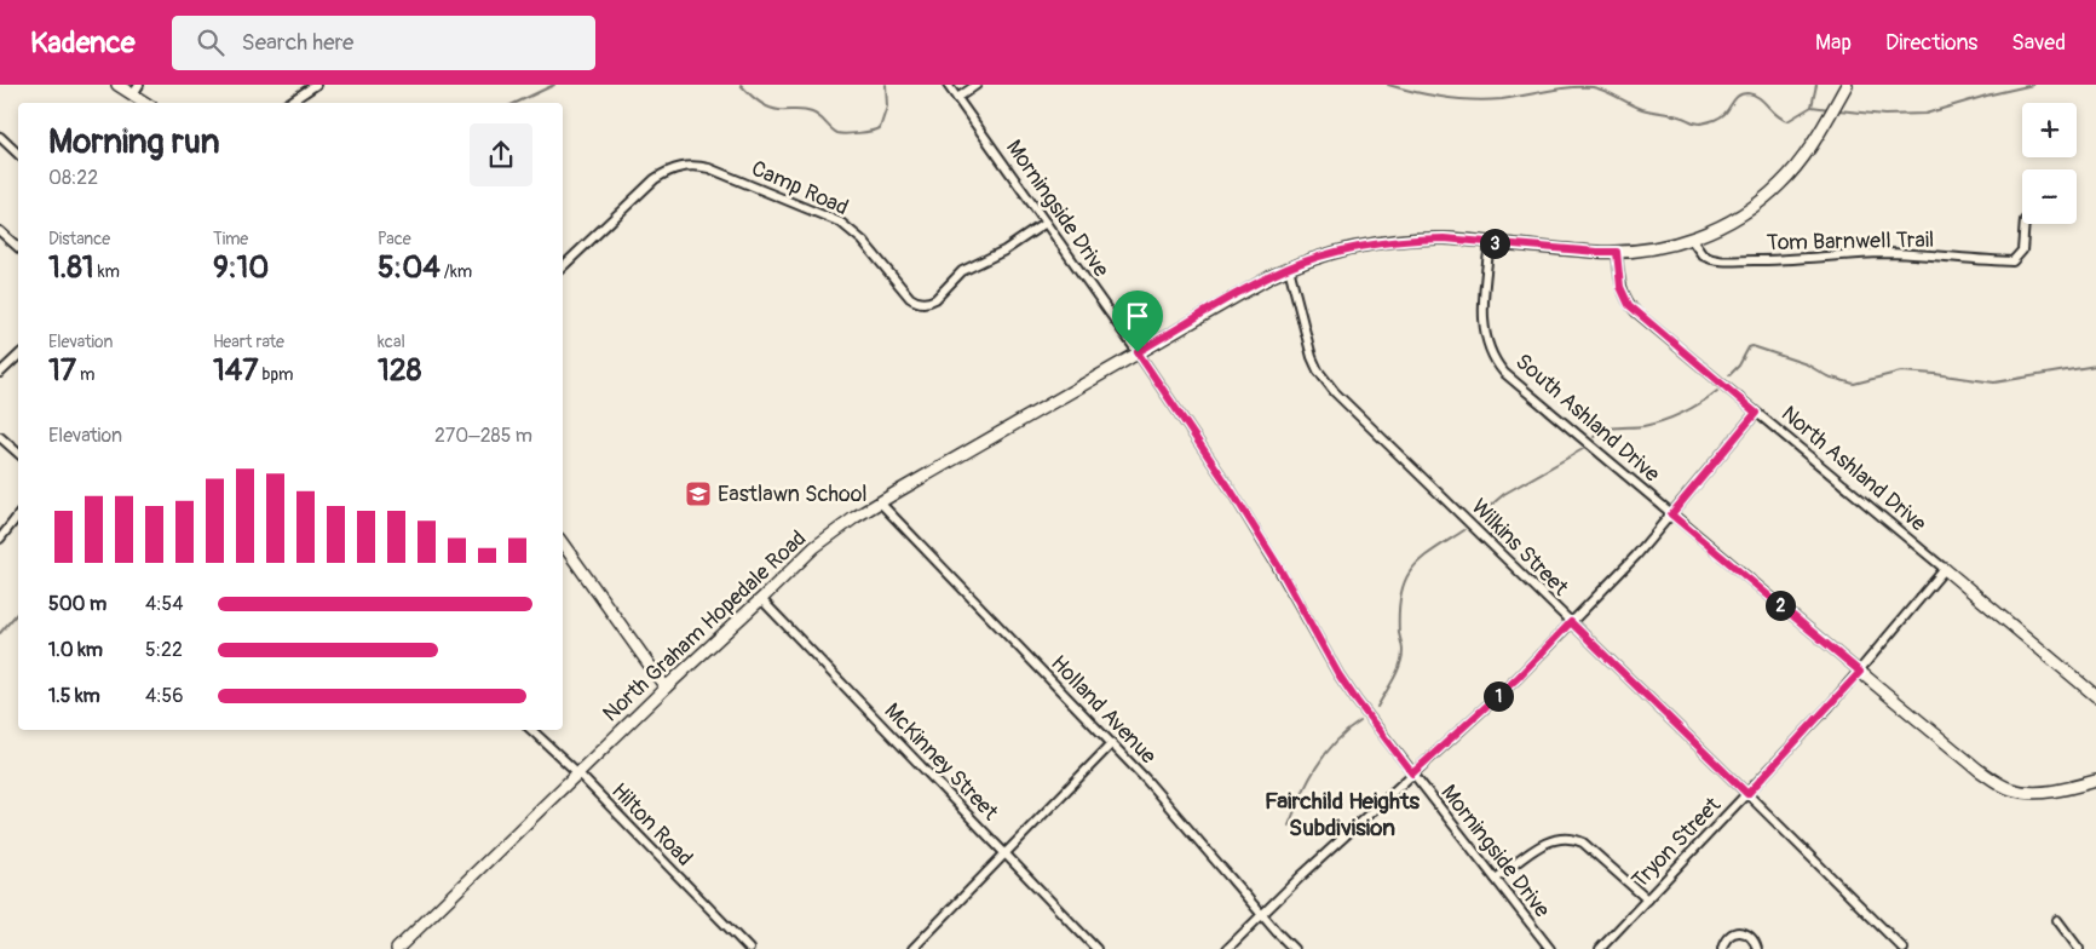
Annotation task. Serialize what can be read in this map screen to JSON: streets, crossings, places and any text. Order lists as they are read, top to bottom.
{
  "streets": {
    "street": [
      "Camp Road",
      "Morningside Drive",
      "Tom Barnwell Trail",
      "South Ashland Drive",
      "North Ashland Drive",
      "Wilkins Street",
      "North Graham Hopedale Road",
      "Holland Avenue",
      "McKinney Street",
      "Hilton Road",
      "Tryon Street"
    ]
  },
  "crossings": [
    ["Camp Road", "Morningside Drive"],
    ["Morningside Drive", "North Graham Hopedale Road"],
    ["Tom Barnwell Trail", "North Graham Hopedale Road"],
    ["South Ashland Drive", "North Graham Hopedale Road"],
    ["South Ashland Drive", "Tryon Street"],
    ["North Ashland Drive", "North Graham Hopedale Road"],
    ["North Ashland Drive", "Tryon Street"],
    ["Wilkins Street", "North Graham Hopedale Road"],
    ["Wilkins Street", "Tryon Street"],
    ["North Graham Hopedale Road", "Holland Avenue"],
    ["North Graham Hopedale Road", "McKinney Street"],
    ["North Graham Hopedale Road", "Hilton Road"]
  ],
  "districts": ["Fairchild Heights Subdivision"],
  "places": {
    "school or university": ["Eastlawn School"]
  },
  "page": {
    "header": "Kadence",
    "search": "Search here",
    "nav": ["Map", "Directions", "Saved"],
    "map_buttons": ["+", "−"],
    "heading": ["Morning run", "08:22"],
    "stats": [
      ["Distance", "1.81 km"],
      ["Time", "9:10"],
      ["Pace", "5:04 /km"],
      ["Elevation", "17 m"],
      ["Heart rate", "147 bpm"],
      ["kcal", "128"]
    ],
    "pins": ["3", "2", "1"],
    "chart": ["Elevation", "270–285 m"],
    "list": [
      {
        "name": "500 m",
        "note": "4:54"
      },
      {
        "name": "1.0 km",
        "note": "5:22"
      },
      {
        "name": "1.5 km",
        "note": "4:56"
      }
    ]
  }
}
